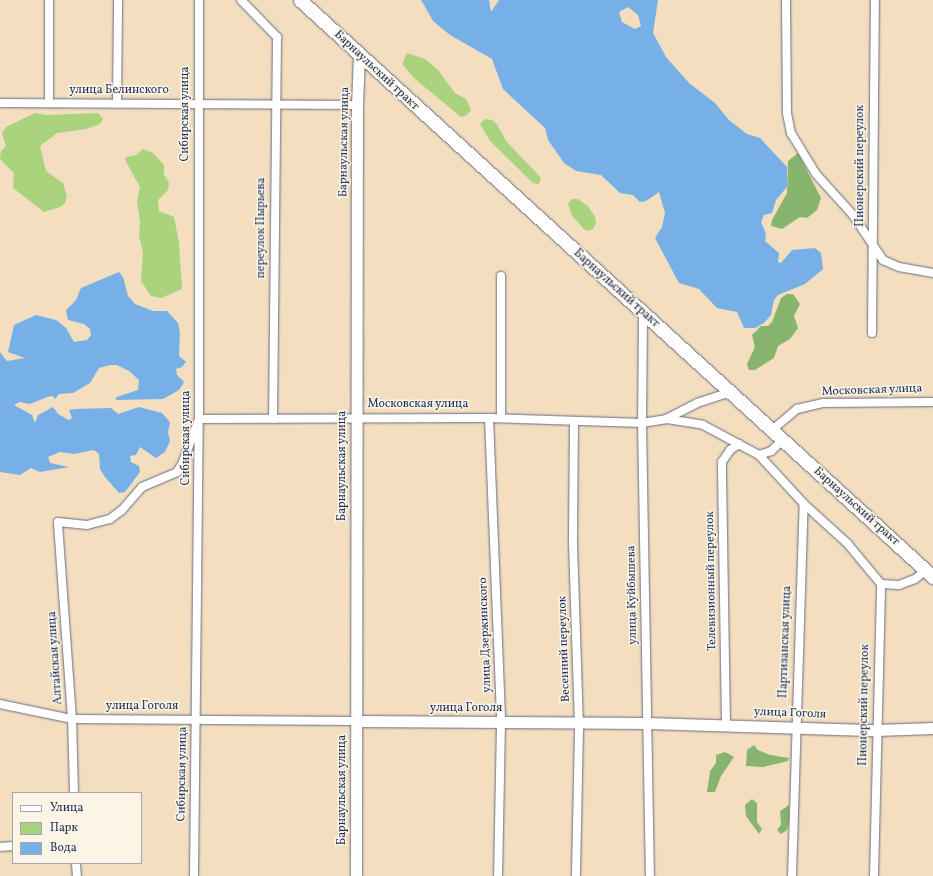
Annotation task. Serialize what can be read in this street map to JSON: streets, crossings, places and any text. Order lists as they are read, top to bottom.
{
  "streets": {
    "main road": ["Барнаульский тракт"],
    "street": [
      "улица Белинского",
      "Сибирская улица",
      "Барнаульская улица",
      "Пионерский переулок",
      "переулок Пырьева",
      "Московская улица",
      "Телевизионный переулок",
      "улица Куйбышева",
      "улица Дзержинского",
      "Партизанская улица",
      "Весенний переулок",
      "Алтайская улица",
      "улица Гоголя"
    ]
  },
  "crossings": [
    ["Барнаульский тракт", "Барнаульская улица"],
    ["Барнаульский тракт", "Московская улица"],
    ["Барнаульский тракт", "улица Куйбышева"],
    ["улица Белинского", "Сибирская улица"],
    ["улица Белинского", "Барнаульская улица"],
    ["улица Белинского", "переулок Пырьева"],
    ["Сибирская улица", "Московская улица"],
    ["Сибирская улица", "Алтайская улица"],
    ["Сибирская улица", "улица Гоголя"],
    ["Барнаульская улица", "Московская улица"],
    ["Барнаульская улица", "улица Гоголя"],
    ["Пионерский переулок", "улица Гоголя"],
    ["переулок Пырьева", "Московская улица"],
    ["Московская улица", "улица Куйбышева"],
    ["Московская улица", "улица Дзержинского"],
    ["Московская улица", "Весенний переулок"],
    ["Московская улица", "Алтайская улица"],
    ["Телевизионный переулок", "улица Гоголя"],
    ["улица Куйбышева", "улица Гоголя"],
    ["улица Дзержинского", "улица Гоголя"],
    ["Партизанская улица", "улица Гоголя"],
    ["Весенний переулок", "улица Гоголя"],
    ["Алтайская улица", "улица Гоголя"]
  ],
  "legend": ["Улица", "Парк", "Вода"]
}
